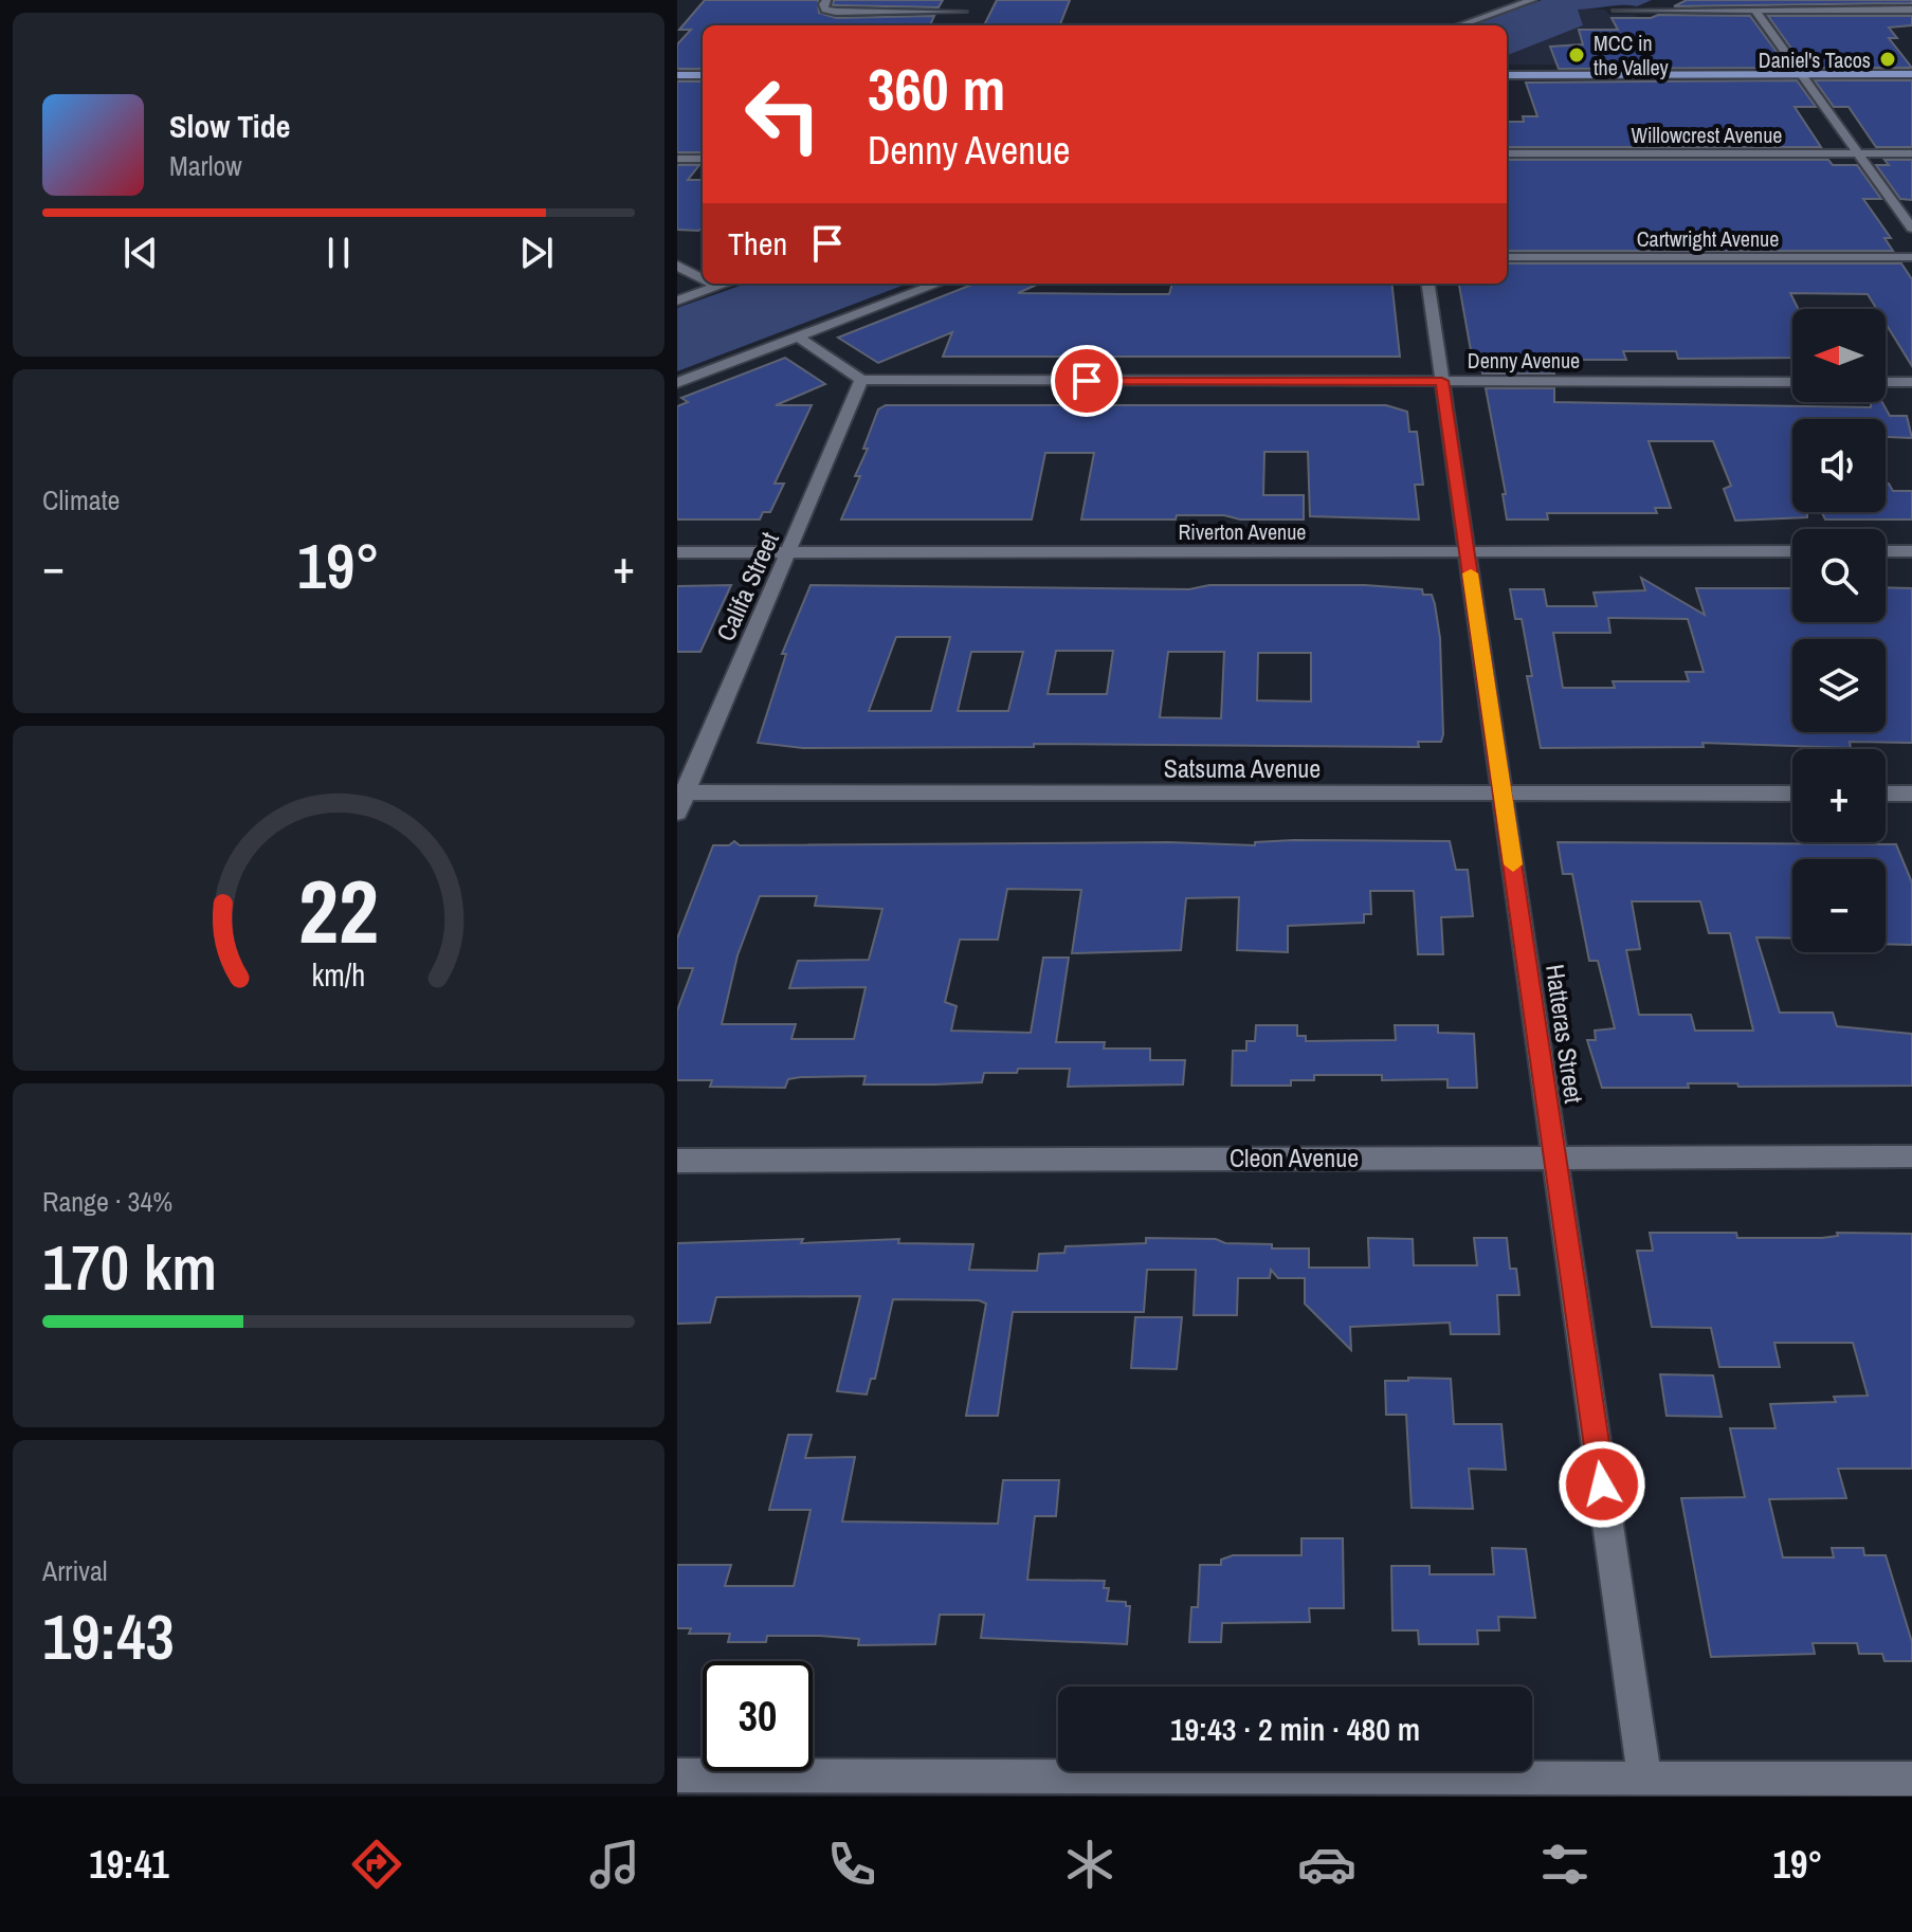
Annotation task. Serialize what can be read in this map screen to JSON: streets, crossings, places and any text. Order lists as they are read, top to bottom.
{
  "streets": {
    "street": [
      "Willowcrest Avenue",
      "Cartwright Avenue",
      "Denny Avenue",
      "Riverton Avenue",
      "Califa Street",
      "Satsuma Avenue",
      "Hatteras Street",
      "Cleon Avenue"
    ]
  },
  "crossings": [
    ["Denny Avenue", "Califa Street"],
    ["Denny Avenue", "Hatteras Street"],
    ["Riverton Avenue", "Califa Street"],
    ["Riverton Avenue", "Hatteras Street"],
    ["Califa Street", "Satsuma Avenue"],
    ["Satsuma Avenue", "Hatteras Street"],
    ["Hatteras Street", "Cleon Avenue"]
  ],
  "places": ["MCC in the Valley", "Daniel's Tacos"],
  "north": "left",
  "page": {
    "turn": ["360 m", "Denny Avenue"],
    "song": ["Slow Tide", "Marlow"],
    "then": "Then",
    "map_buttons": ["+", "−"],
    "tile": [
      "Climate",
      ["Range · 34%", "170 km"],
      ["Arrival", "19:43"]
    ],
    "heat": ["−", "19°", "+"],
    "limit": "30",
    "trip": "19:43 · 2 min · 480 m",
    "tabs": ["19:41", "19°"],
    "gauge": ["22", "km/h"]
  }
}
